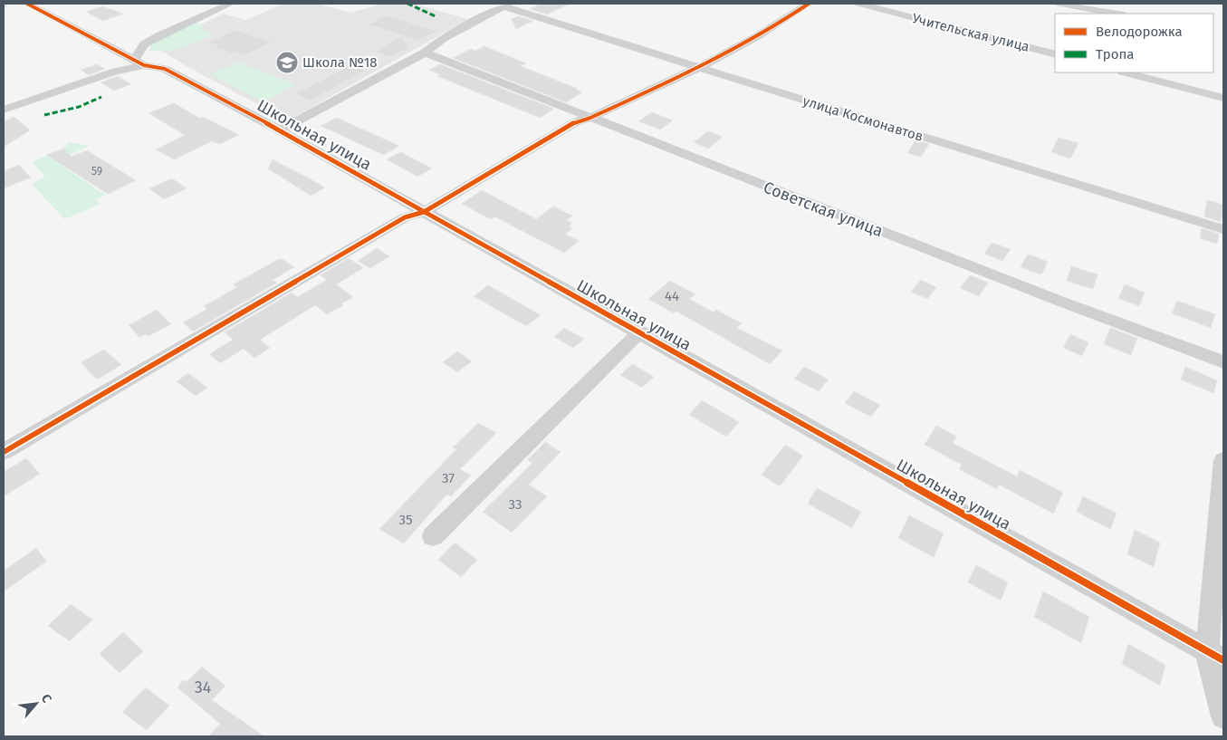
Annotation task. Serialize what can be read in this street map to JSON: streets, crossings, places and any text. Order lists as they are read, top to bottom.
{
  "streets": {
    "street": [
      "Учительская улица",
      "улица Космонавтов",
      "Школьная улица",
      "Советская улица"
    ]
  },
  "places": {
    "school or university": ["Школа №18"]
  },
  "house_numbers": [
    "59",
    "44",
    "37",
    "33",
    "35",
    "34"
  ],
  "legend": ["Велодорожка", "Тропа"],
  "north": "top right"
}
